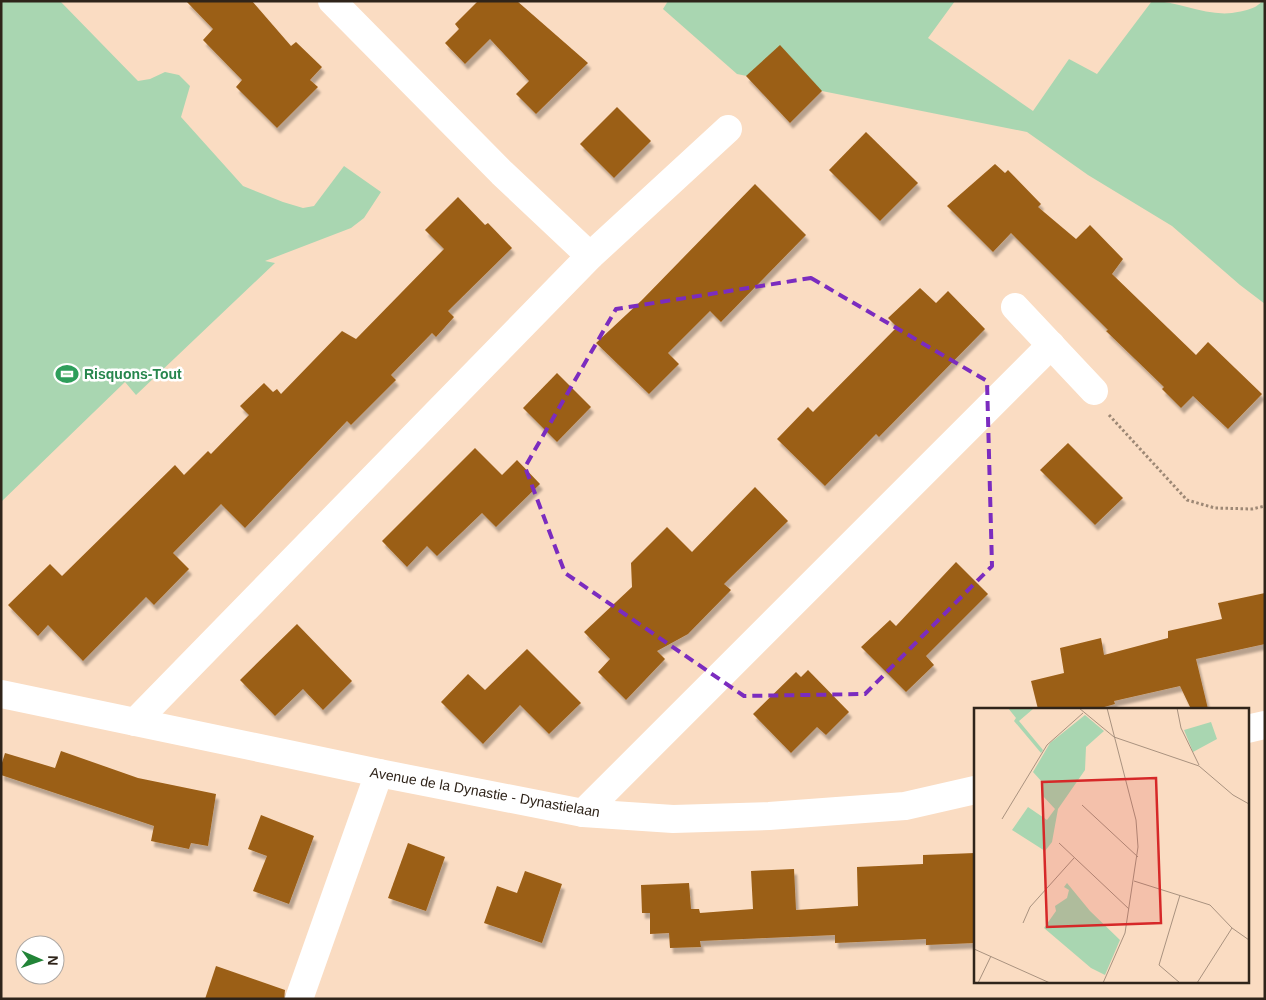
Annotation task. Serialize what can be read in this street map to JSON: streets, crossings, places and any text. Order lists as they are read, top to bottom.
{
  "streets": {
    "street": ["Avenue de la Dynastie - Dynastielaan"]
  },
  "places": {
    "sports": ["Risquons-Tout"]
  },
  "north": "right"
}
